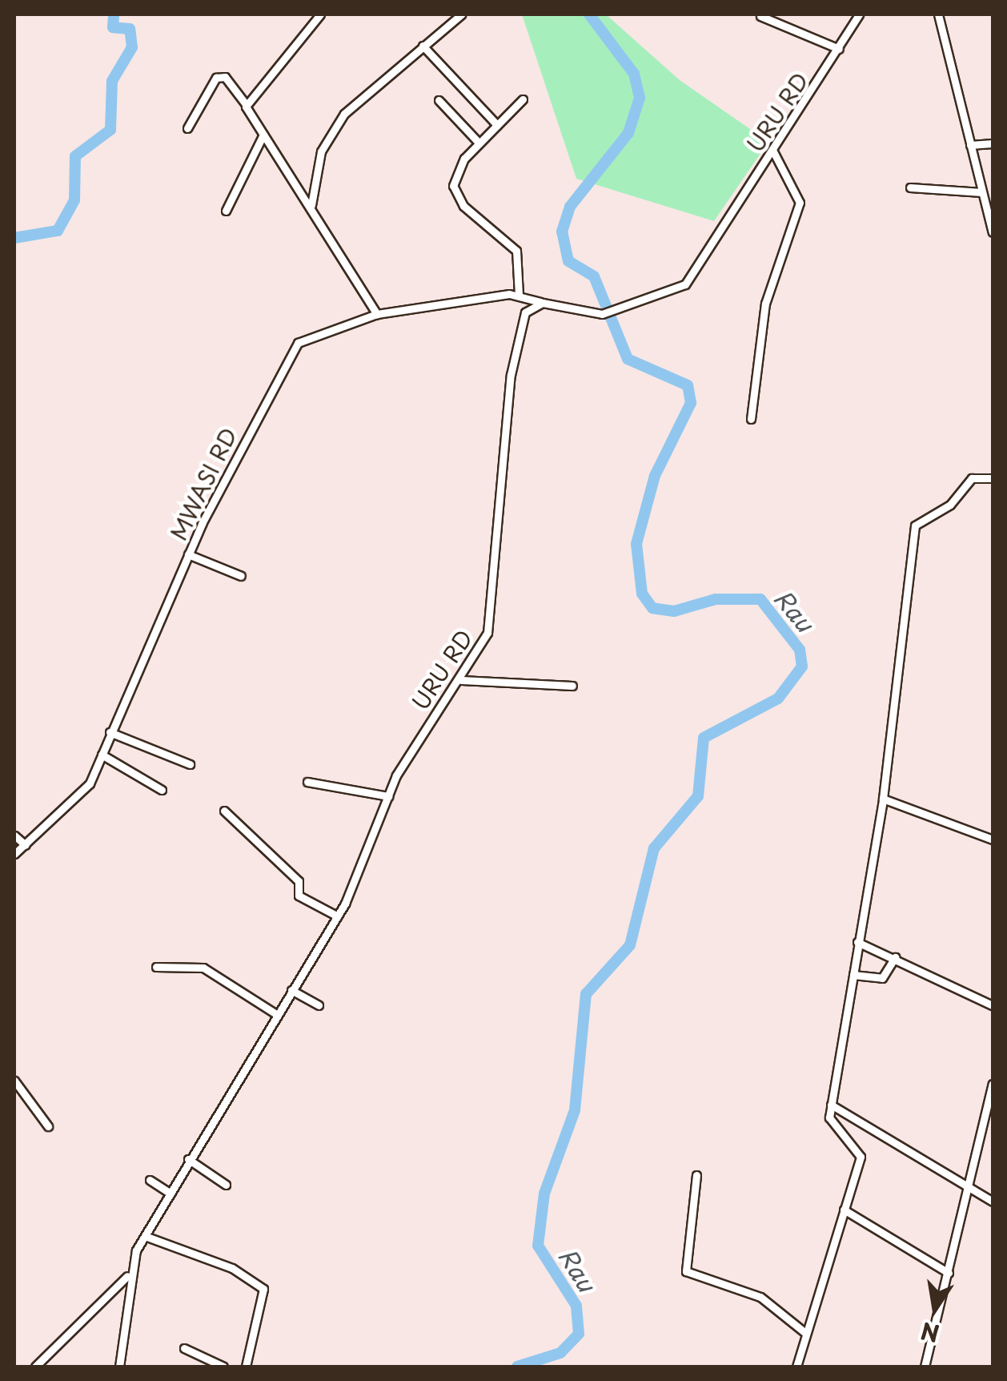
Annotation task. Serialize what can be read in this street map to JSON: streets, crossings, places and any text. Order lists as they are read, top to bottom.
{
  "streets": {
    "street": ["URU RD", "MWASI RD"]
  },
  "crossings": [
    ["URU RD", "MWASI RD"]
  ],
  "water": ["Rau"],
  "north": "bottom"
}
